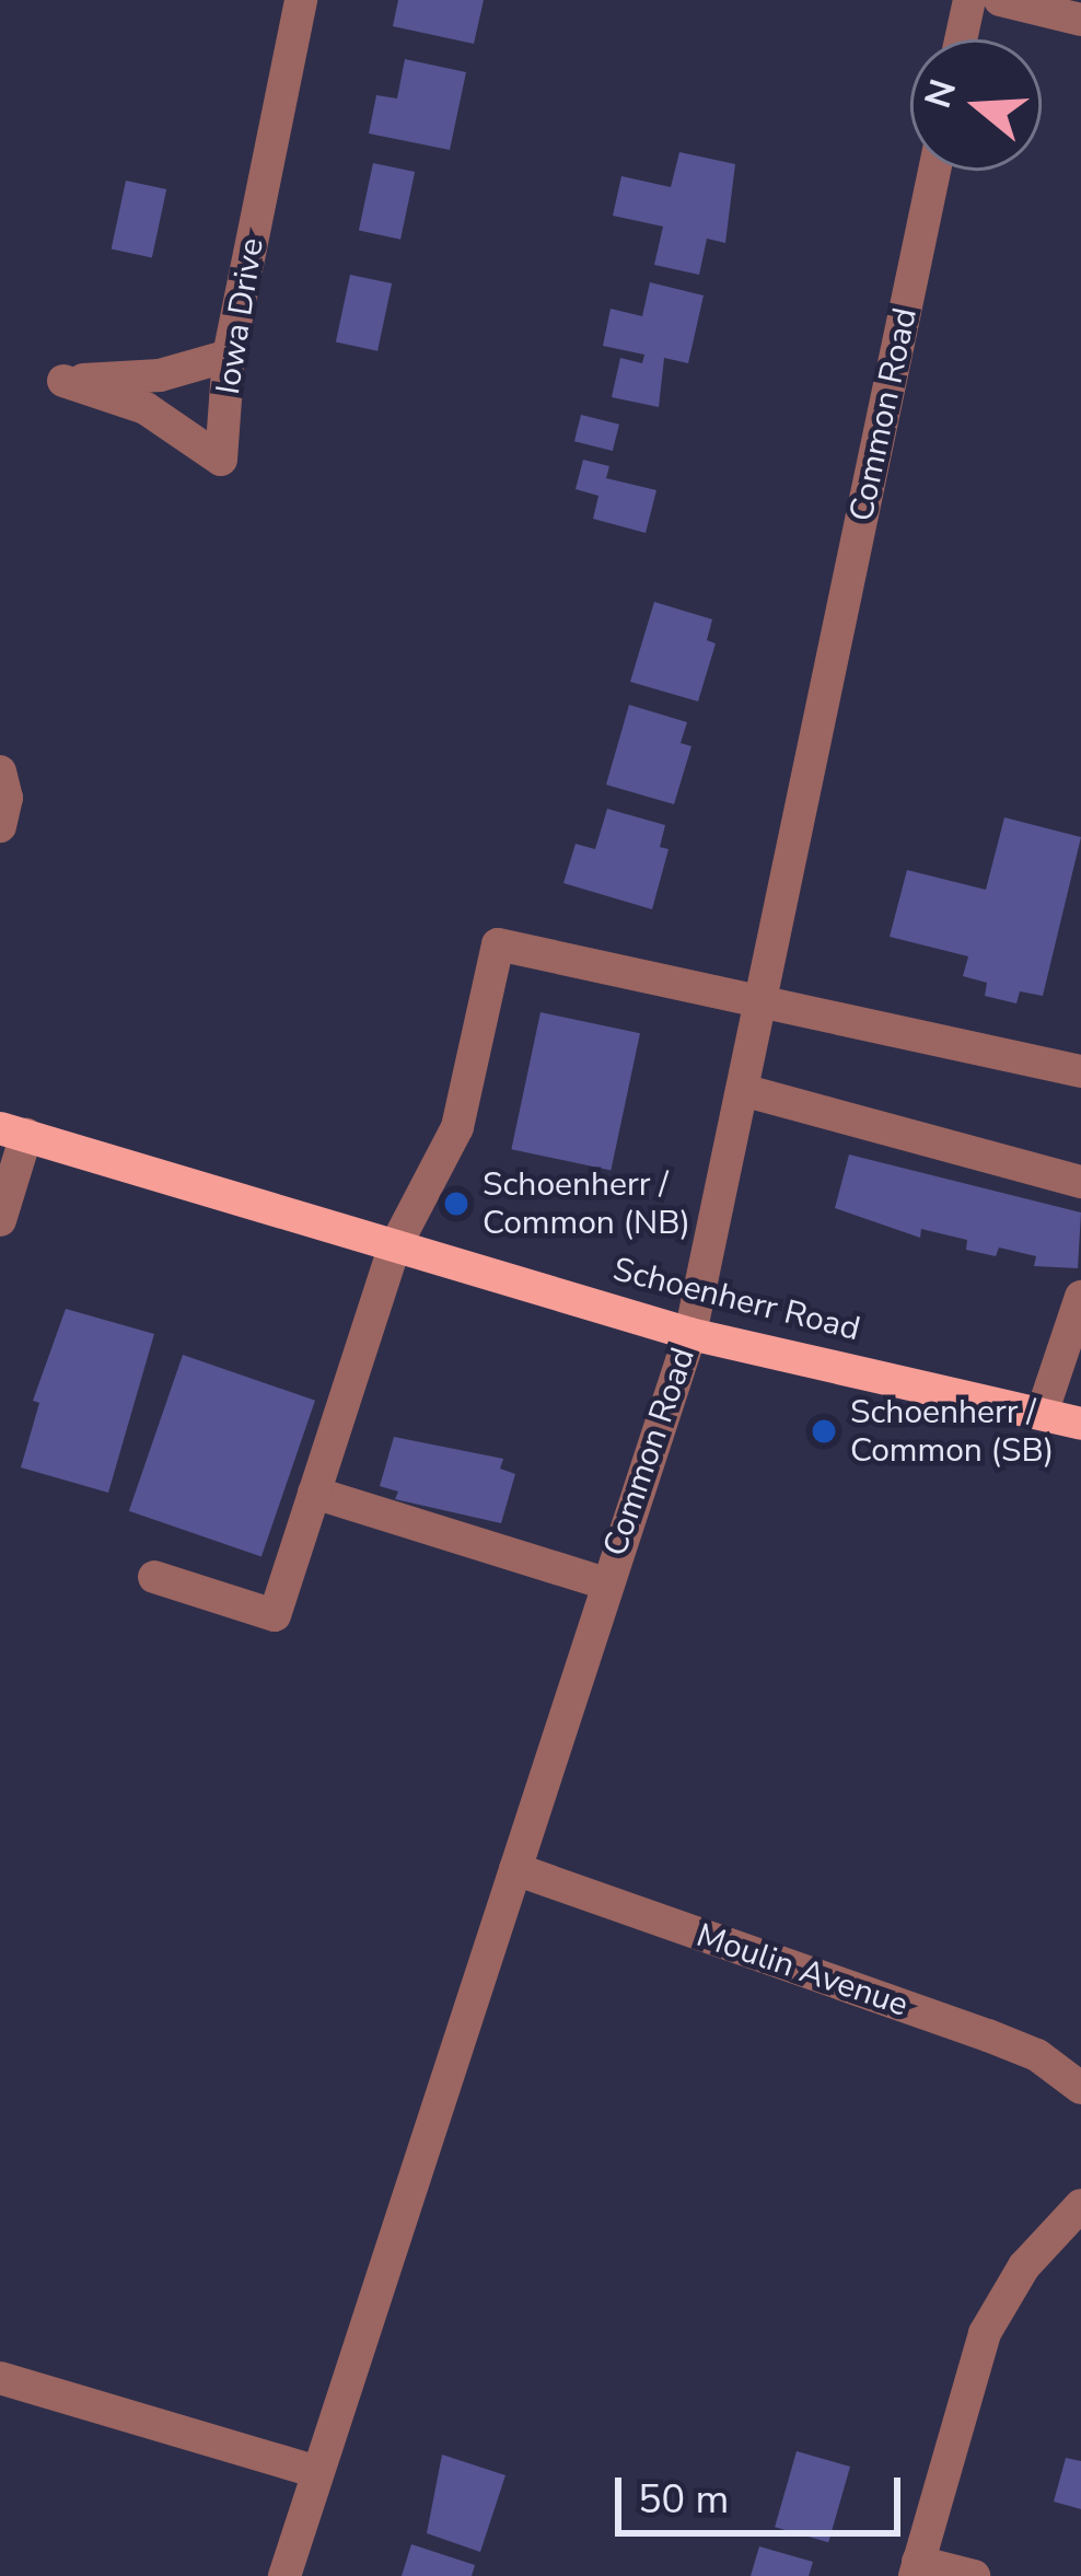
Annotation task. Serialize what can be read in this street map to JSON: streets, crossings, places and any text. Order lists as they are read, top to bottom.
{
  "streets": {
    "main road": ["Schoenherr Road"],
    "street": ["Iowa Drive", "Common Road", "Moulin Avenue"]
  },
  "crossings": [
    ["Common Road", "Schoenherr Road"],
    ["Common Road", "Moulin Avenue"]
  ],
  "places": ["Schoenherr / Common (NB)", "Schoenherr / Common (SB)"],
  "scale_bar": "50 m",
  "north": "left"
}
